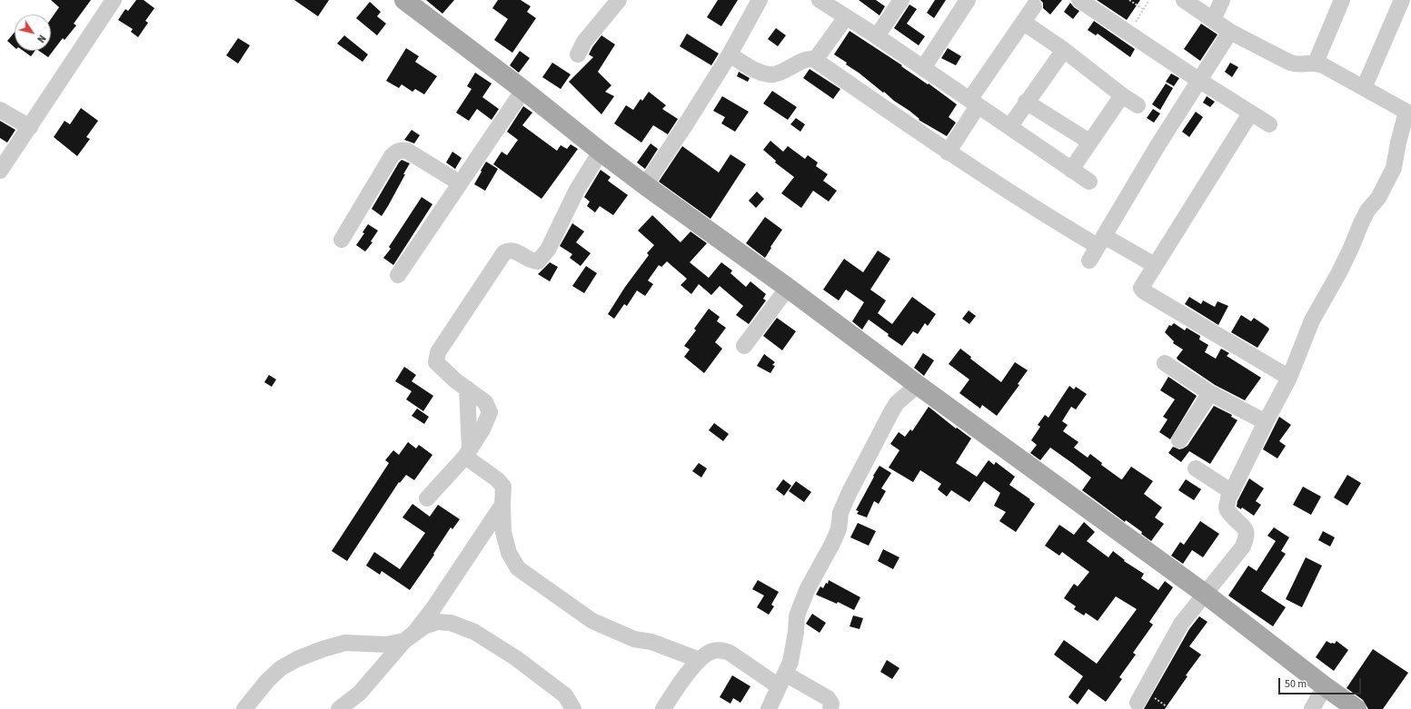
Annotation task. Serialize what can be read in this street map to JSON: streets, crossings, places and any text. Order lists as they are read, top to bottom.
{
  "scale_bar": "50 m",
  "north": "bottom right"
}
